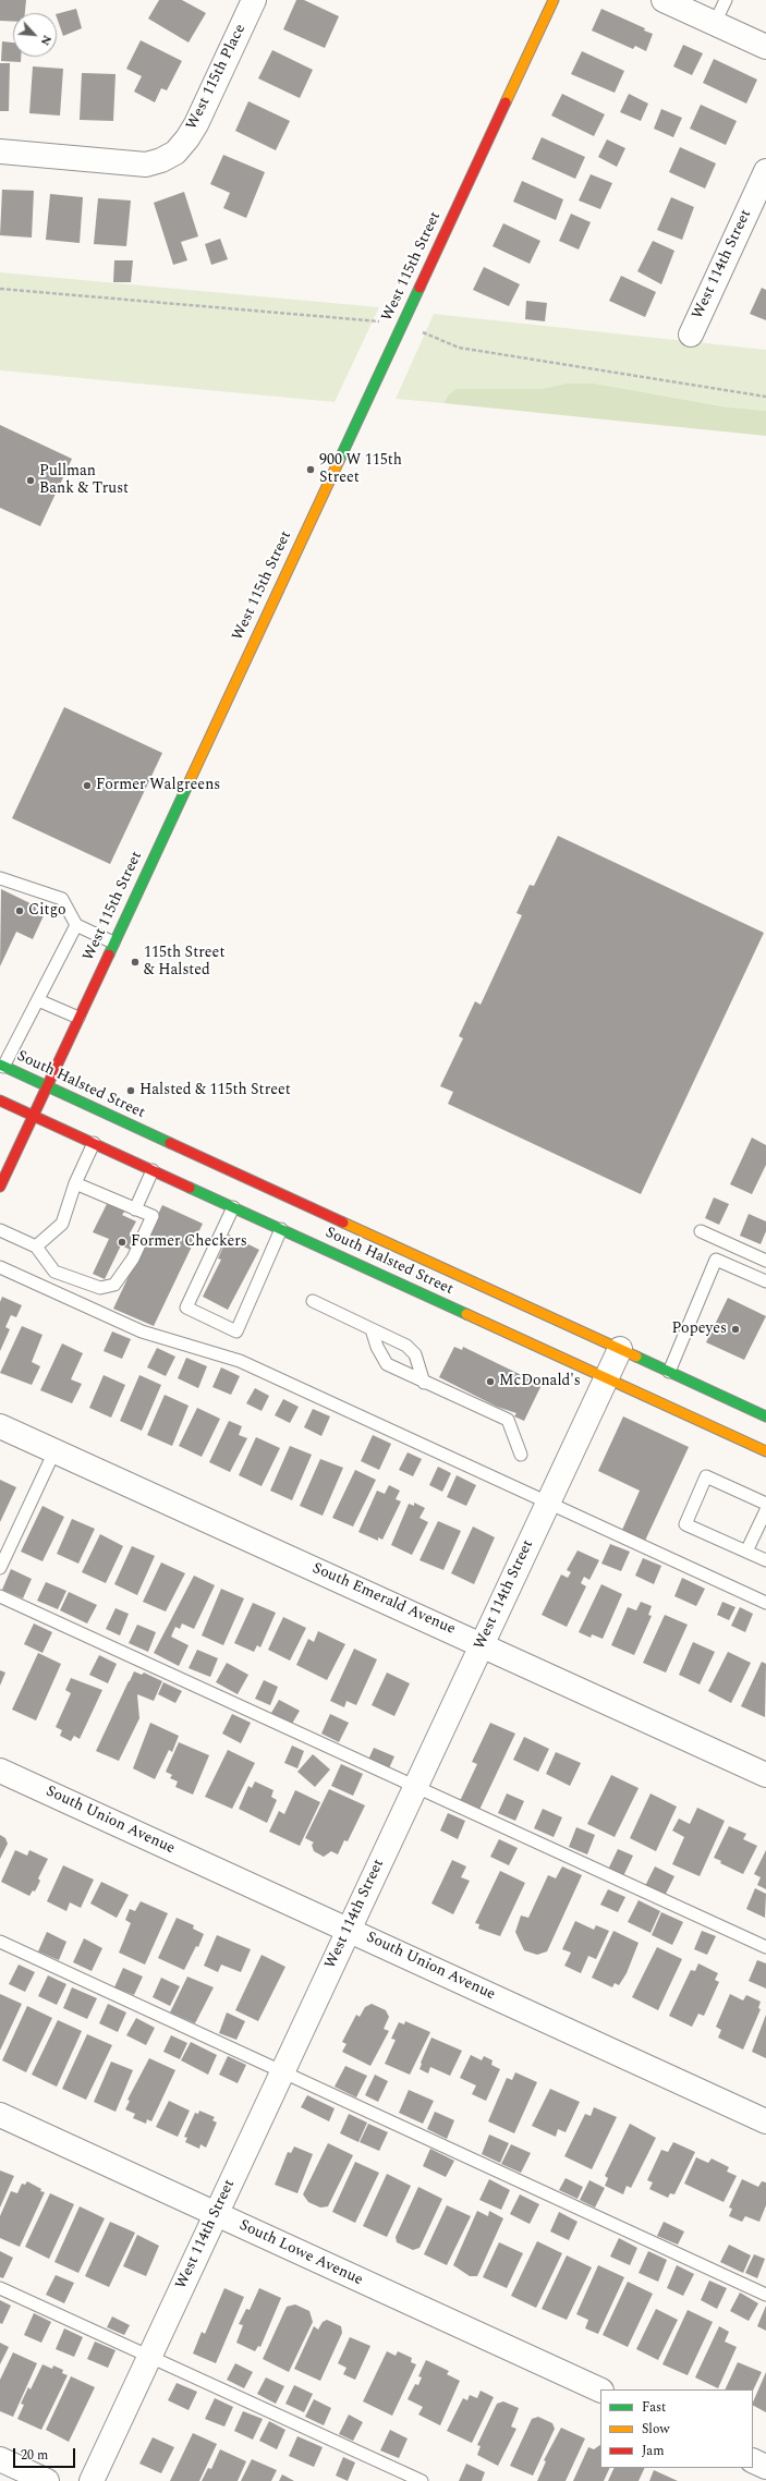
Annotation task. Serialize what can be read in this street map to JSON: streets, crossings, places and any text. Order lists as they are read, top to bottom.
{
  "streets": {
    "main road": ["West 115th Street", "South Halsted Street"],
    "street": [
      "West 115th Place",
      "West 114th Street",
      "South Emerald Avenue",
      "South Union Avenue",
      "South Lowe Avenue"
    ]
  },
  "crossings": [
    ["West 114th Street", "South Halsted Street"],
    ["West 114th Street", "South Emerald Avenue"],
    ["West 114th Street", "South Union Avenue"],
    ["West 114th Street", "South Lowe Avenue"],
    ["West 115th Street", "South Halsted Street"]
  ],
  "places": [
    "900 W 115th Street",
    "Pullman Bank & Trust",
    "Former Walgreens",
    "Citgo",
    "115th Street & Halsted",
    "Halsted & 115th Street",
    "Former Checkers",
    "Popeyes",
    "McDonald's"
  ],
  "legend": ["Fast", "Slow", "Jam"],
  "scale_bar": "20 m",
  "north": "bottom right"
}
